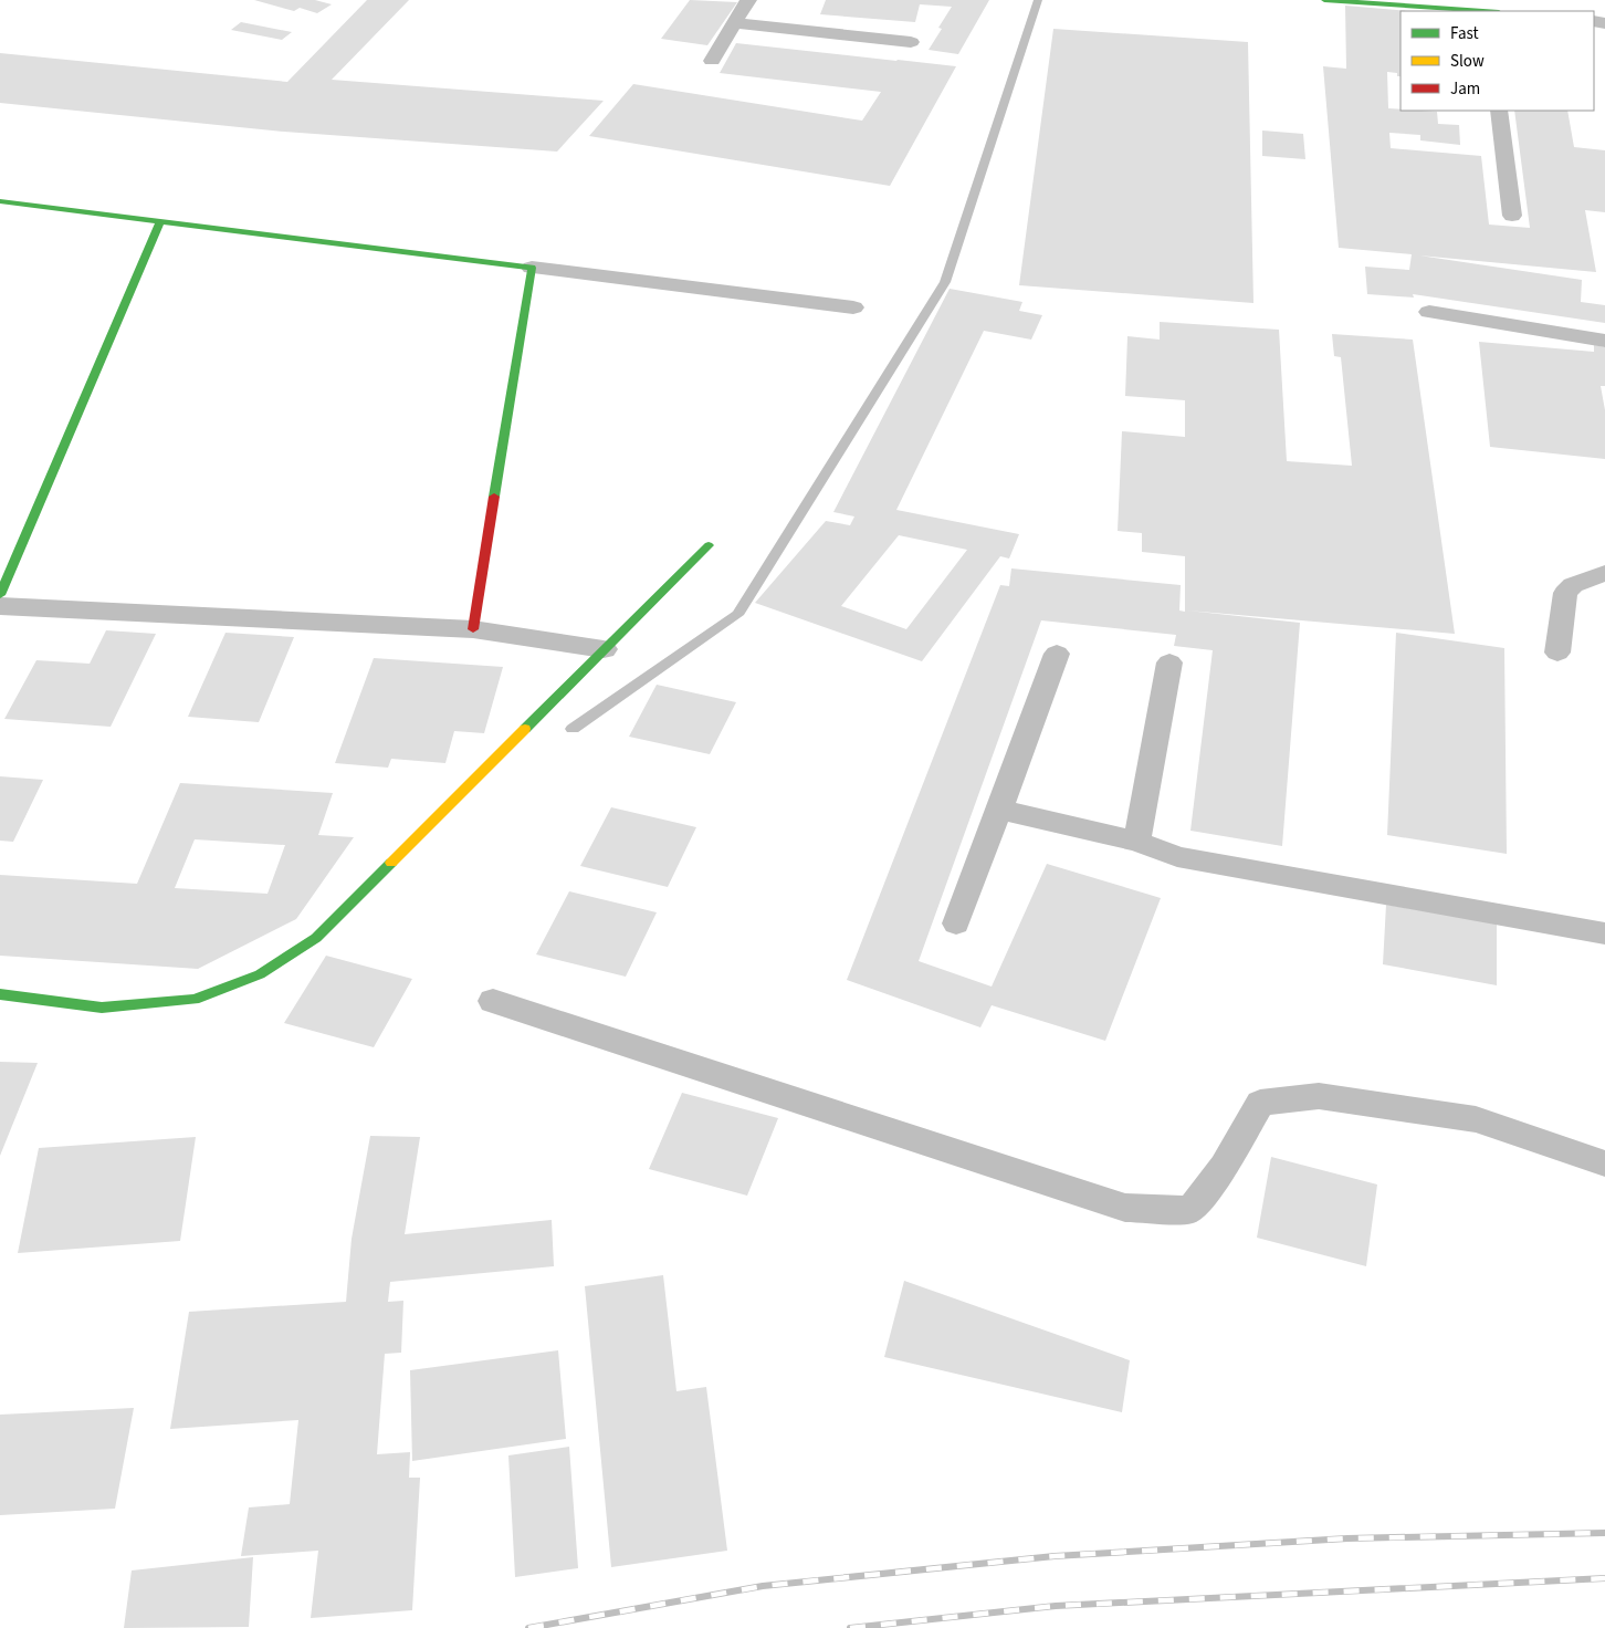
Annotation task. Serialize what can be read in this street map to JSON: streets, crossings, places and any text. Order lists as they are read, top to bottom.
{
  "legend": ["Fast", "Slow", "Jam"]
}
